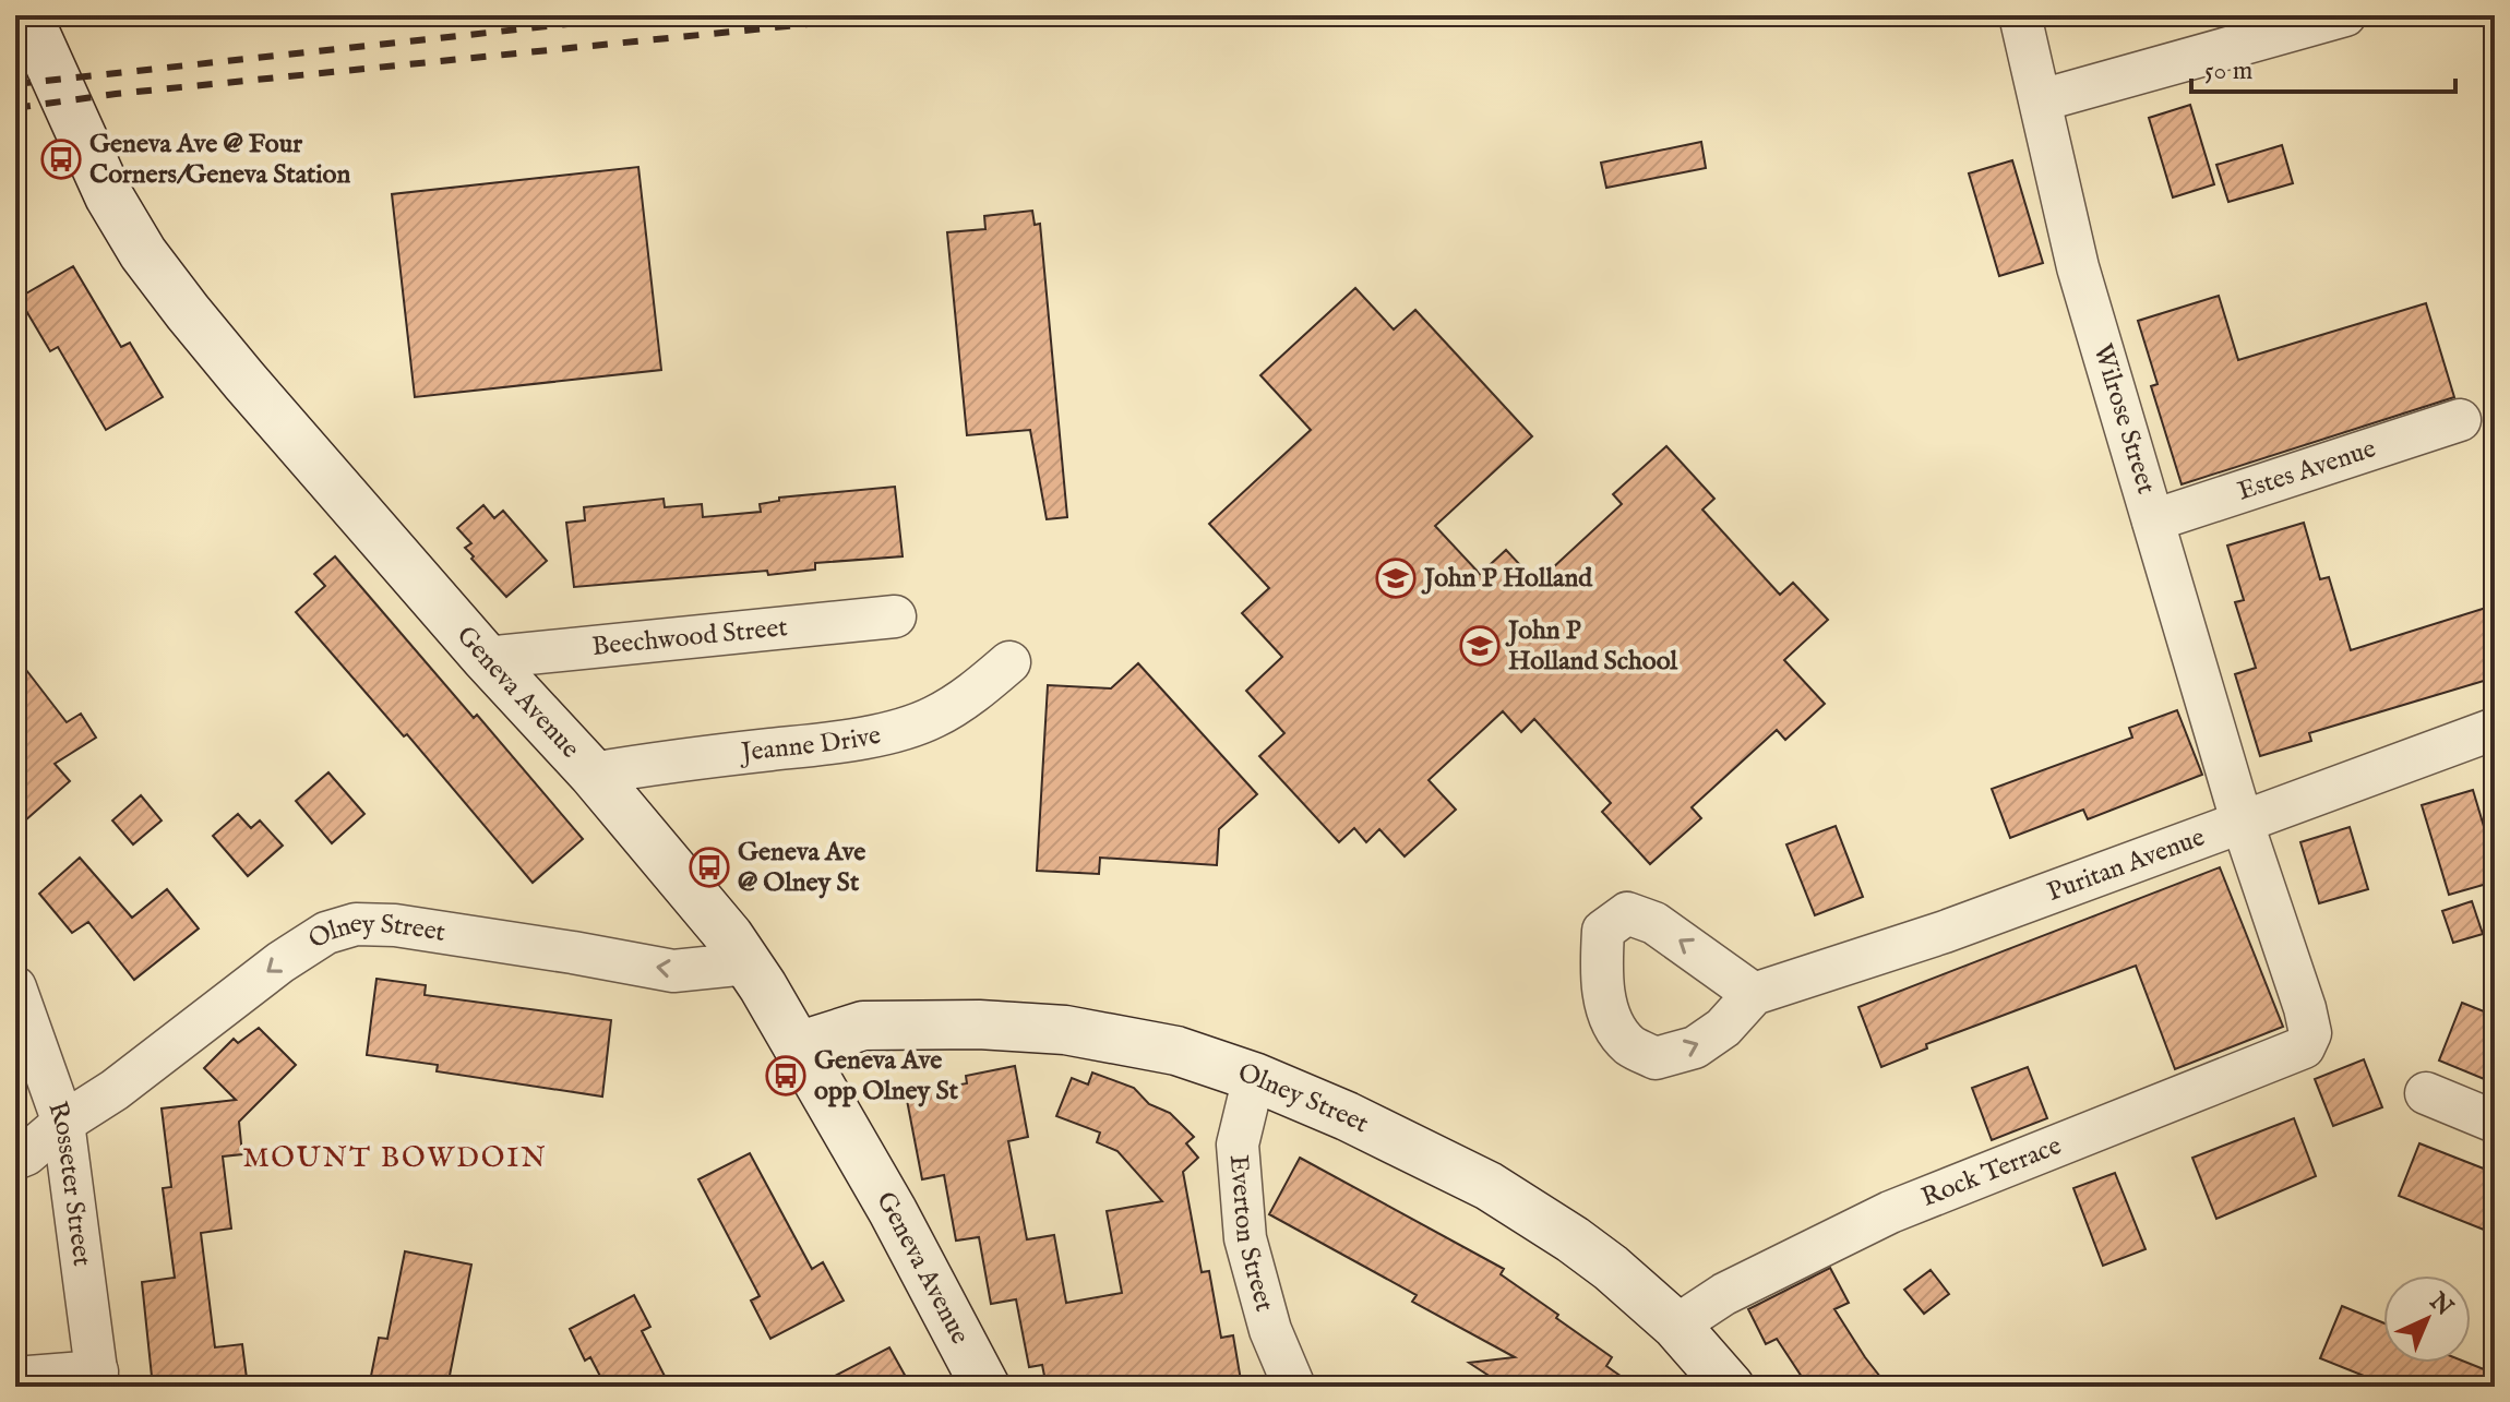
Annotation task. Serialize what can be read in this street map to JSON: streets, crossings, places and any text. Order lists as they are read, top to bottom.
{
  "streets": {
    "main road": ["Geneva Avenue", "Olney Street"],
    "street": [
      "Wilrose Street",
      "Estes Avenue",
      "Beechwood Street",
      "Jeanne Drive",
      "Puritan Avenue",
      "Rock Terrace",
      "Rosseter Street",
      "Everton Street"
    ]
  },
  "crossings": [
    ["Wilrose Street", "Estes Avenue"],
    ["Wilrose Street", "Puritan Avenue"],
    ["Wilrose Street", "Rock Terrace"],
    ["Beechwood Street", "Geneva Avenue"],
    ["Geneva Avenue", "Jeanne Drive"],
    ["Geneva Avenue", "Olney Street"],
    ["Olney Street", "Rock Terrace"],
    ["Olney Street", "Rosseter Street"],
    ["Olney Street", "Everton Street"]
  ],
  "one_way": ["Olney Street"],
  "districts": ["MOUNT BOWDOIN"],
  "places": {
    "bus stop": ["Geneva Ave @ Four Corners/Geneva Station", "Geneva Ave @ Olney St", "Geneva Ave opp Olney St"],
    "school or university": ["John P Holland", "John P Holland School"]
  },
  "scale_bar": "50 m",
  "north": "top right"
}
